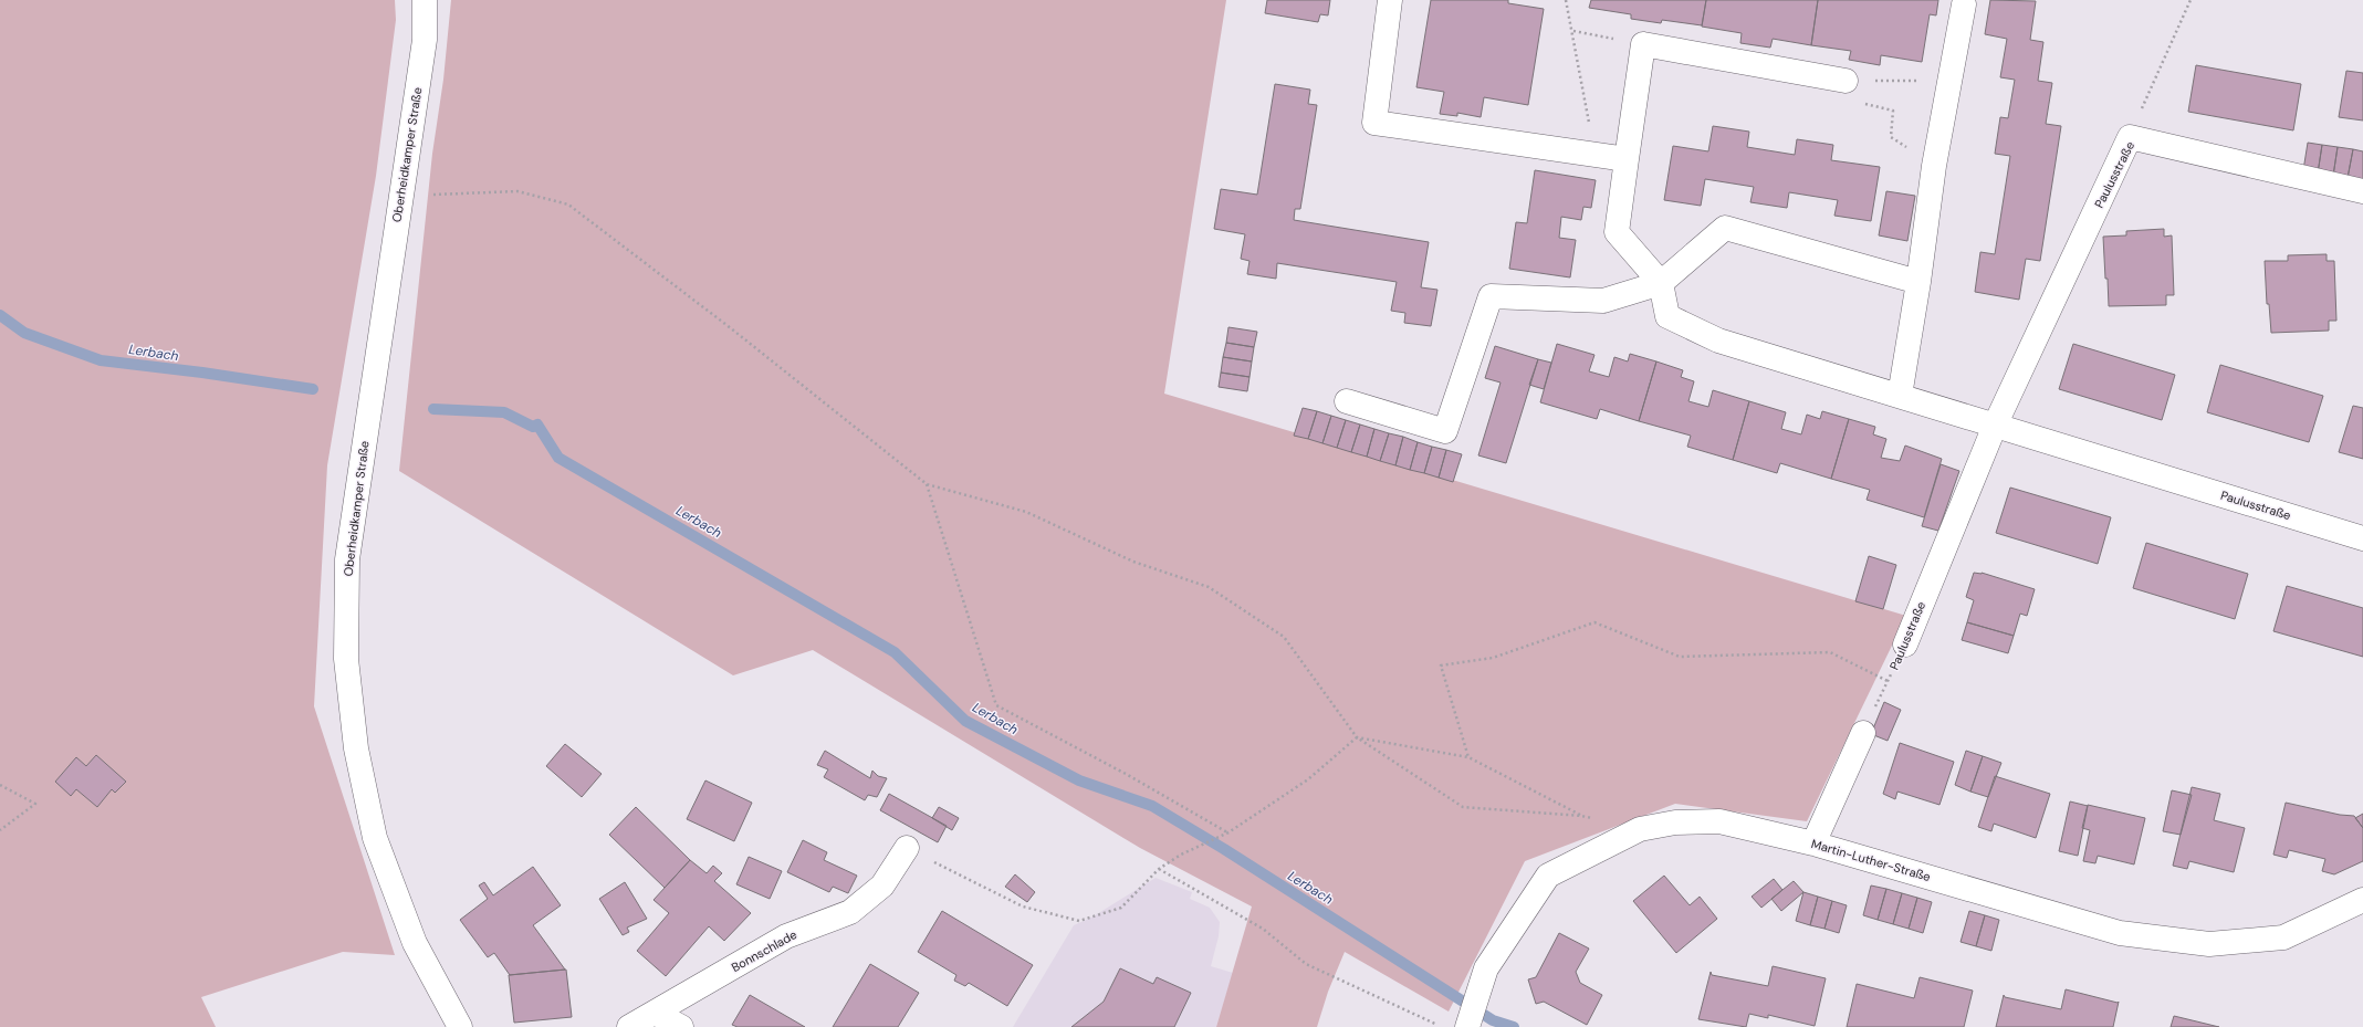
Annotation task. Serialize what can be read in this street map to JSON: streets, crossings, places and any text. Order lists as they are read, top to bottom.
{
  "streets": {
    "street": [
      "Oberheidkamper Straße",
      "Paulusstraße",
      "Martin-Luther-Straße",
      "Bonnschlade"
    ]
  },
  "water": ["Lerbach"]
}
